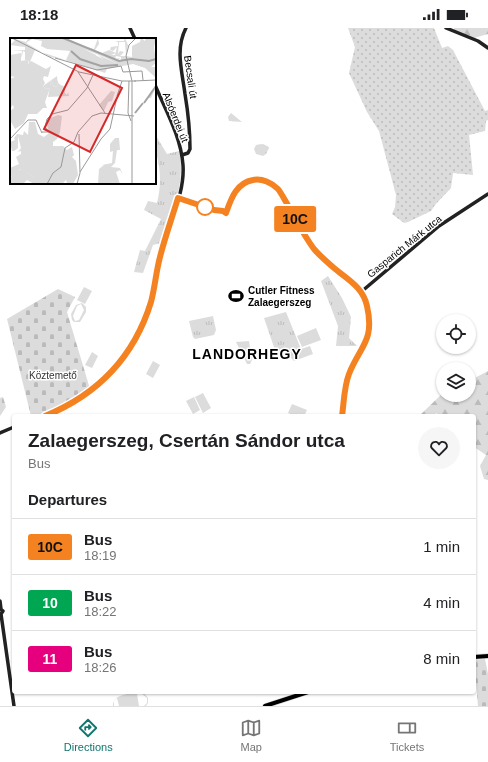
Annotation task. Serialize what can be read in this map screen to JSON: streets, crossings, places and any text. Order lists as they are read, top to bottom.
{
  "streets": {
    "main road": ["Becsali út", "Alsóerdei út", "Gasparich Márk utca"]
  },
  "crossings": [
    ["Becsali út", "Alsóerdei út"]
  ],
  "districts": ["LANDORHEGY"],
  "parks": ["Köztemető"],
  "places": {
    "sports": ["Cutler Fitness Zalaegerszeg"]
  },
  "lines": ["bus line 10C"],
  "page": {
    "status": "18:18",
    "on_map": "10C",
    "heading": [
      ["Zalaegerszeg, Csertán Sándor utca", "Bus"],
      "Departures"
    ],
    "list": [
      {
        "mark": "10C",
        "name": "Bus",
        "note": "18:19",
        "value": "1 min"
      },
      {
        "mark": "10",
        "name": "Bus",
        "note": "18:22",
        "value": "4 min"
      },
      {
        "mark": "11",
        "name": "Bus",
        "note": "18:26",
        "value": "8 min"
      }
    ],
    "tabs": ["Directions", "Map", "Tickets"]
  }
}
